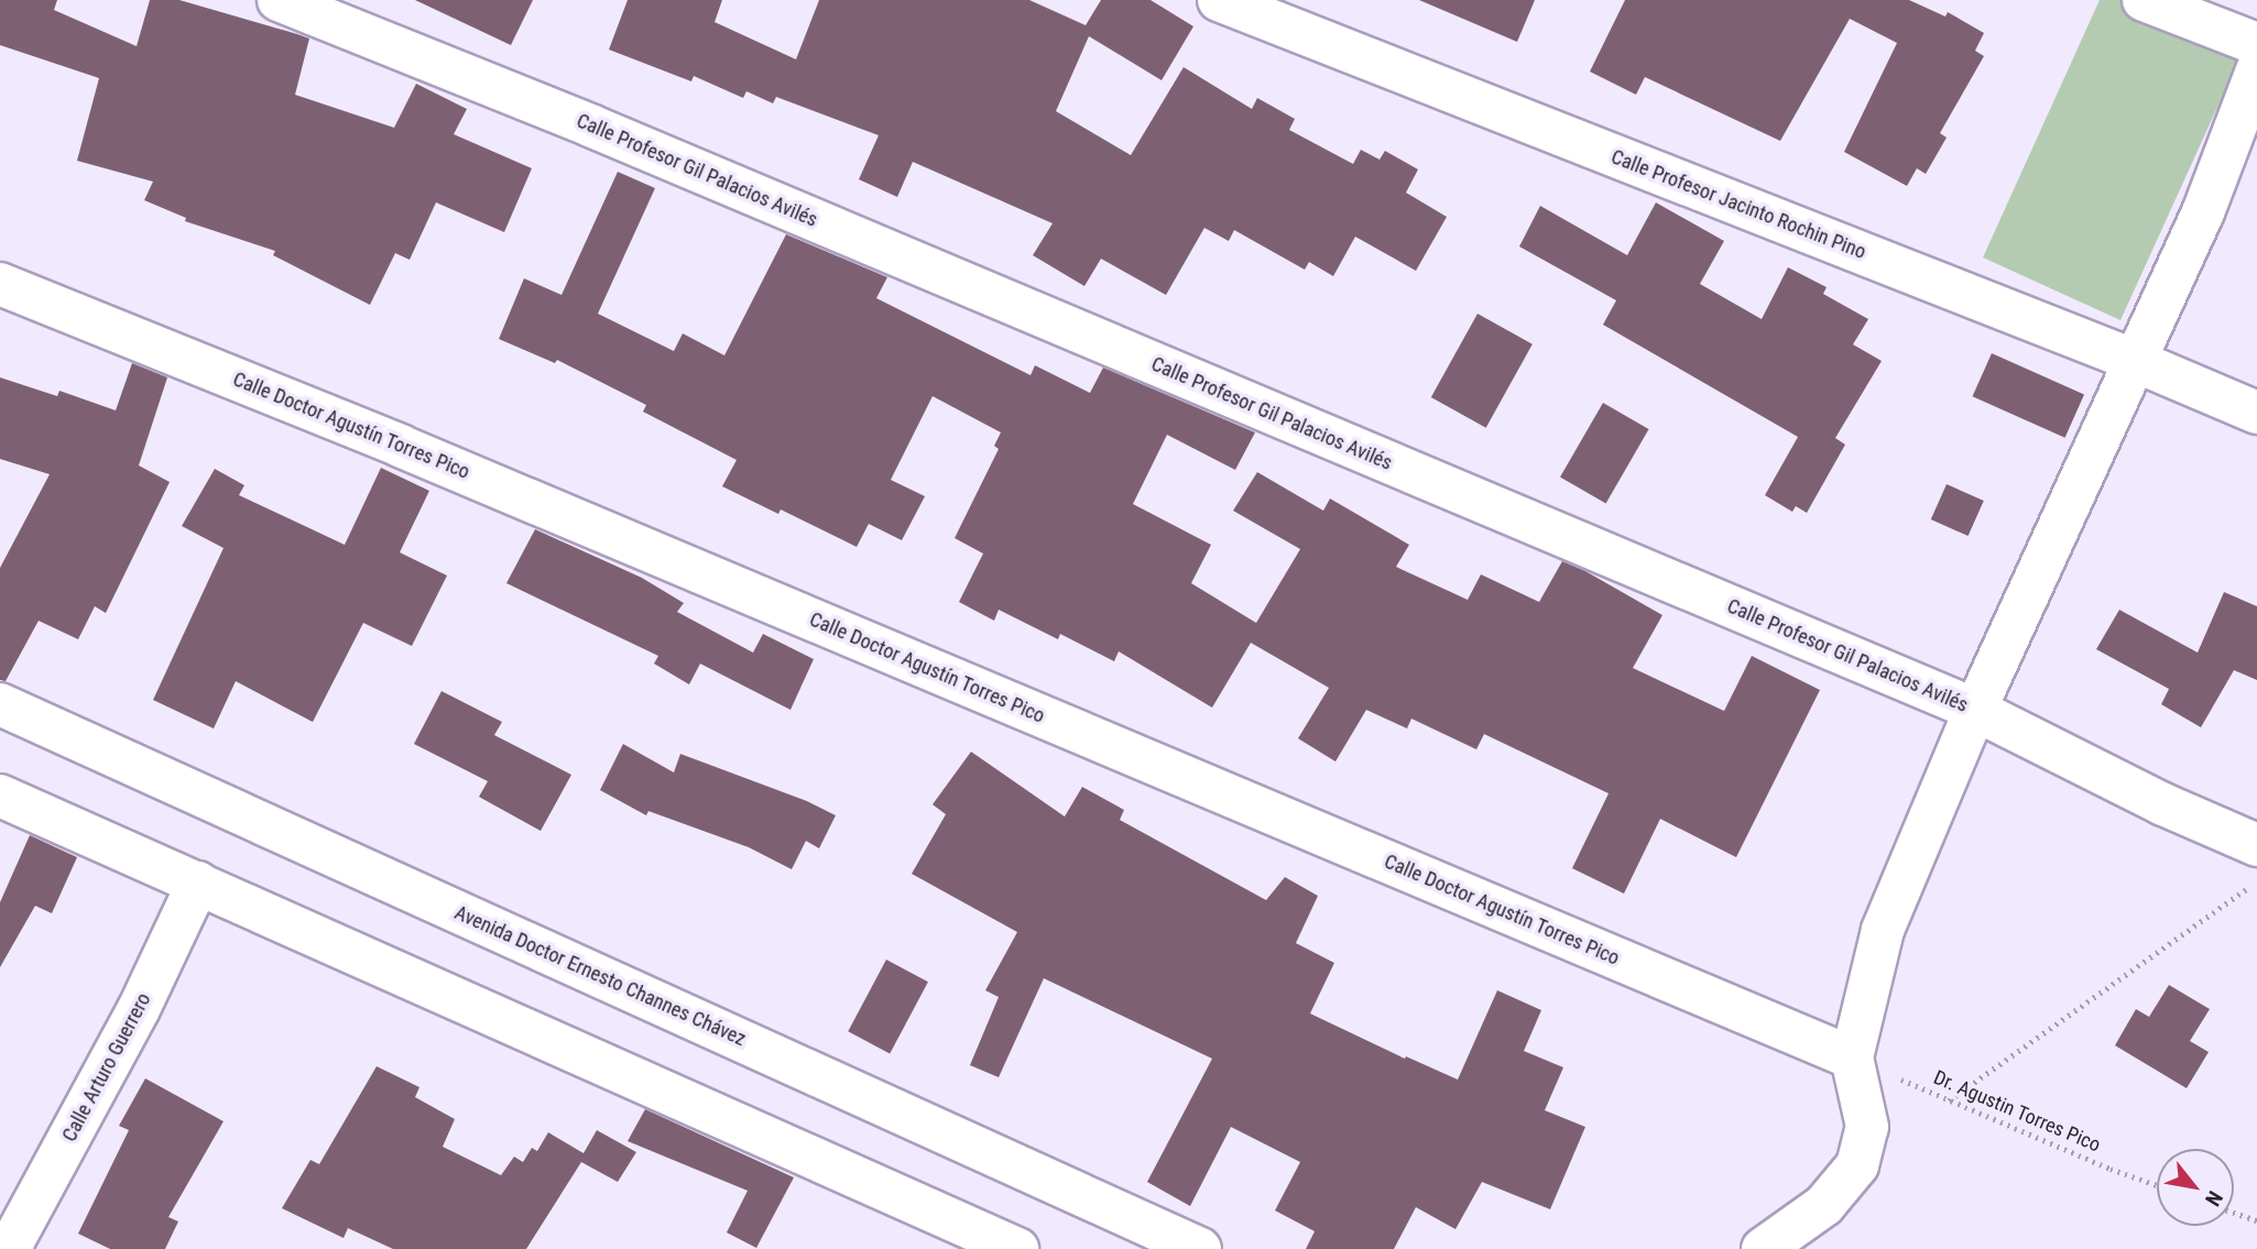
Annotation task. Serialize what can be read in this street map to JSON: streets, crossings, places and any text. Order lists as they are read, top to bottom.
{
  "streets": {
    "street": [
      "Calle Profesor Gil Palacios Avilés",
      "Calle Profesor Jacinto Rochin Pino",
      "Calle Doctor Agustín Torres Pico",
      "Avenida Doctor Ernesto Channes Chávez",
      "Calle Arturo Guerrero"
    ],
    "path": ["Dr. Agustin Torres Pico"]
  },
  "crossings": [
    ["Calle Doctor Agustín Torres Pico", "Dr. Agustin Torres Pico"]
  ],
  "north": "bottom right"
}
